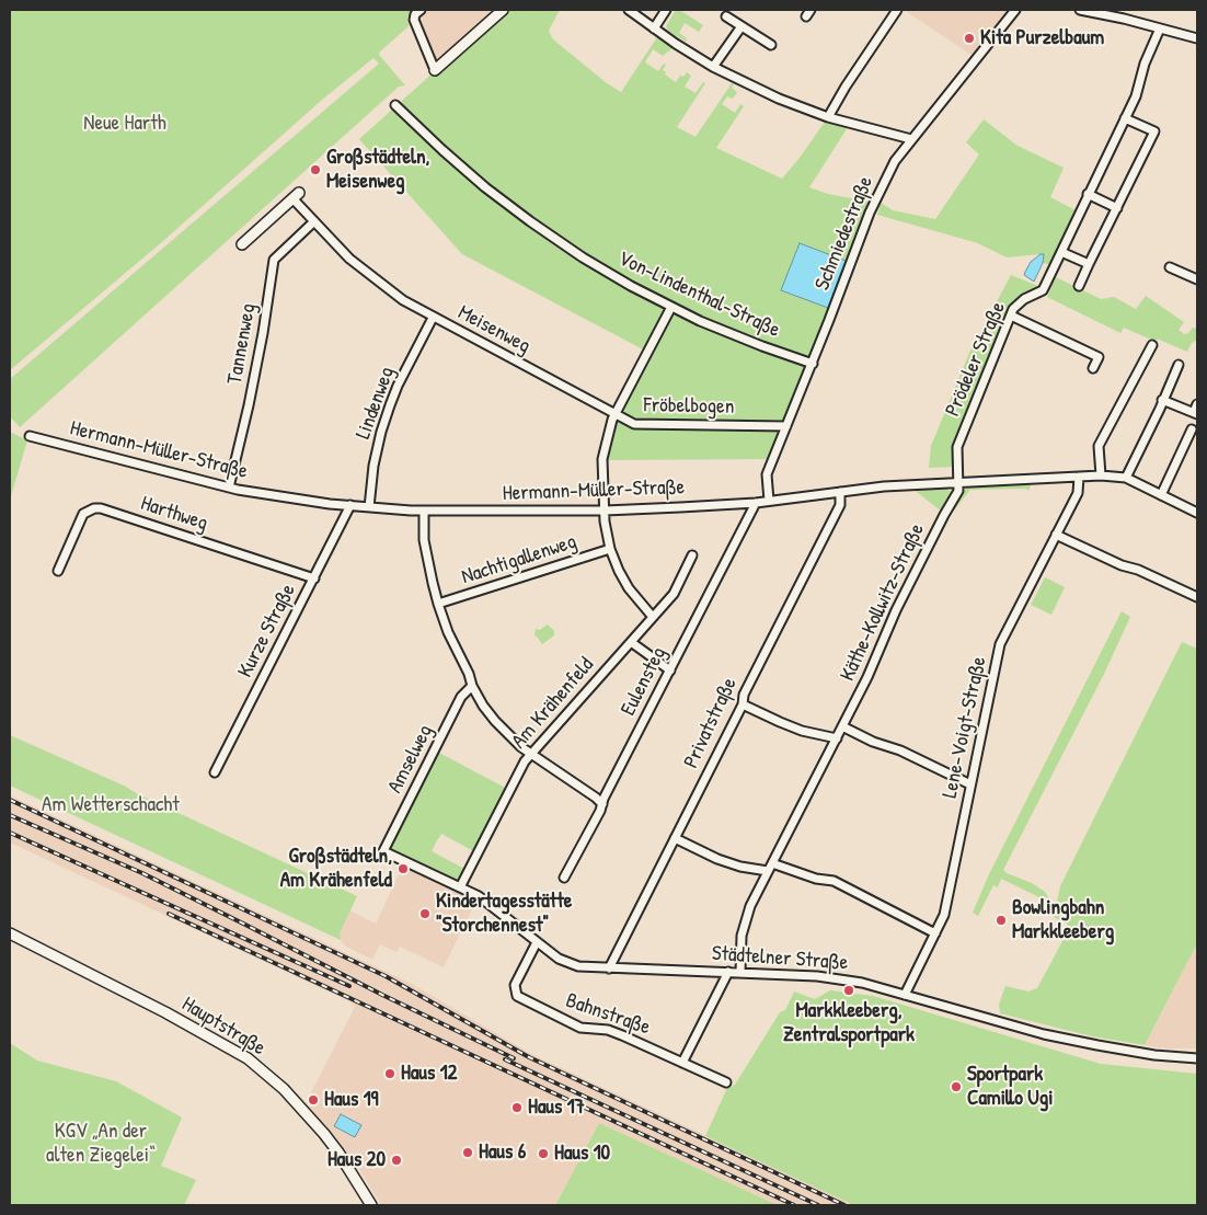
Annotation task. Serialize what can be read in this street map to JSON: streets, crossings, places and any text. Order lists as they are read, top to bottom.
{
  "streets": {
    "main road": ["Hauptstraße"],
    "street": [
      "Schmiedestraße",
      "Von-Lindenthal-Straße",
      "Meisenweg",
      "Tannenweg",
      "Prödeler Straße",
      "Lindenweg",
      "Fröbelbogen",
      "Hermann-Müller-Straße",
      "Harthweg",
      "Nachtigallenweg",
      "Käthe-Kollwitz-Straße",
      "Kurze Straße",
      "Eulensteg",
      "Am Krähenfeld",
      "Privatstraße",
      "Lene-Voigt-Straße",
      "Amselweg",
      "Städtelner Straße",
      "Bahnstraße"
    ]
  },
  "crossings": [
    ["Schmiedestraße", "Von-Lindenthal-Straße"],
    ["Schmiedestraße", "Fröbelbogen"],
    ["Schmiedestraße", "Hermann-Müller-Straße"],
    ["Von-Lindenthal-Straße", "Fröbelbogen"],
    ["Meisenweg", "Tannenweg"],
    ["Meisenweg", "Lindenweg"],
    ["Meisenweg", "Fröbelbogen"],
    ["Tannenweg", "Hermann-Müller-Straße"],
    ["Prödeler Straße", "Hermann-Müller-Straße"],
    ["Prödeler Straße", "Käthe-Kollwitz-Straße"],
    ["Lindenweg", "Hermann-Müller-Straße"],
    ["Hermann-Müller-Straße", "Käthe-Kollwitz-Straße"],
    ["Hermann-Müller-Straße", "Kurze Straße"],
    ["Hermann-Müller-Straße", "Eulensteg"],
    ["Hermann-Müller-Straße", "Privatstraße"],
    ["Hermann-Müller-Straße", "Lene-Voigt-Straße"],
    ["Harthweg", "Kurze Straße"],
    ["Käthe-Kollwitz-Straße", "Städtelner Straße"],
    ["Am Krähenfeld", "Städtelner Straße"],
    ["Privatstraße", "Städtelner Straße"],
    ["Lene-Voigt-Straße", "Städtelner Straße"],
    ["Amselweg", "Städtelner Straße"],
    ["Städtelner Straße", "Bahnstraße"]
  ],
  "parks": ["Neue Harth", "Am Wetterschacht", "KGV „An der alten Ziegelei“"],
  "places": [
    "Kita Purzelbaum",
    "Großstädteln, Meisenweg",
    "Großstädteln, Am Krähenfeld",
    "Kindertagesstätte \"Storchennest\"",
    "Bowlingbahn Markkleeberg",
    "Markkleeberg, Zentralsportpark",
    "Haus 12",
    "Sportpark Camillo Ugi",
    "Haus 19",
    "Haus 17",
    "Haus 6",
    "Haus 10",
    "Haus 20"
  ]
}
